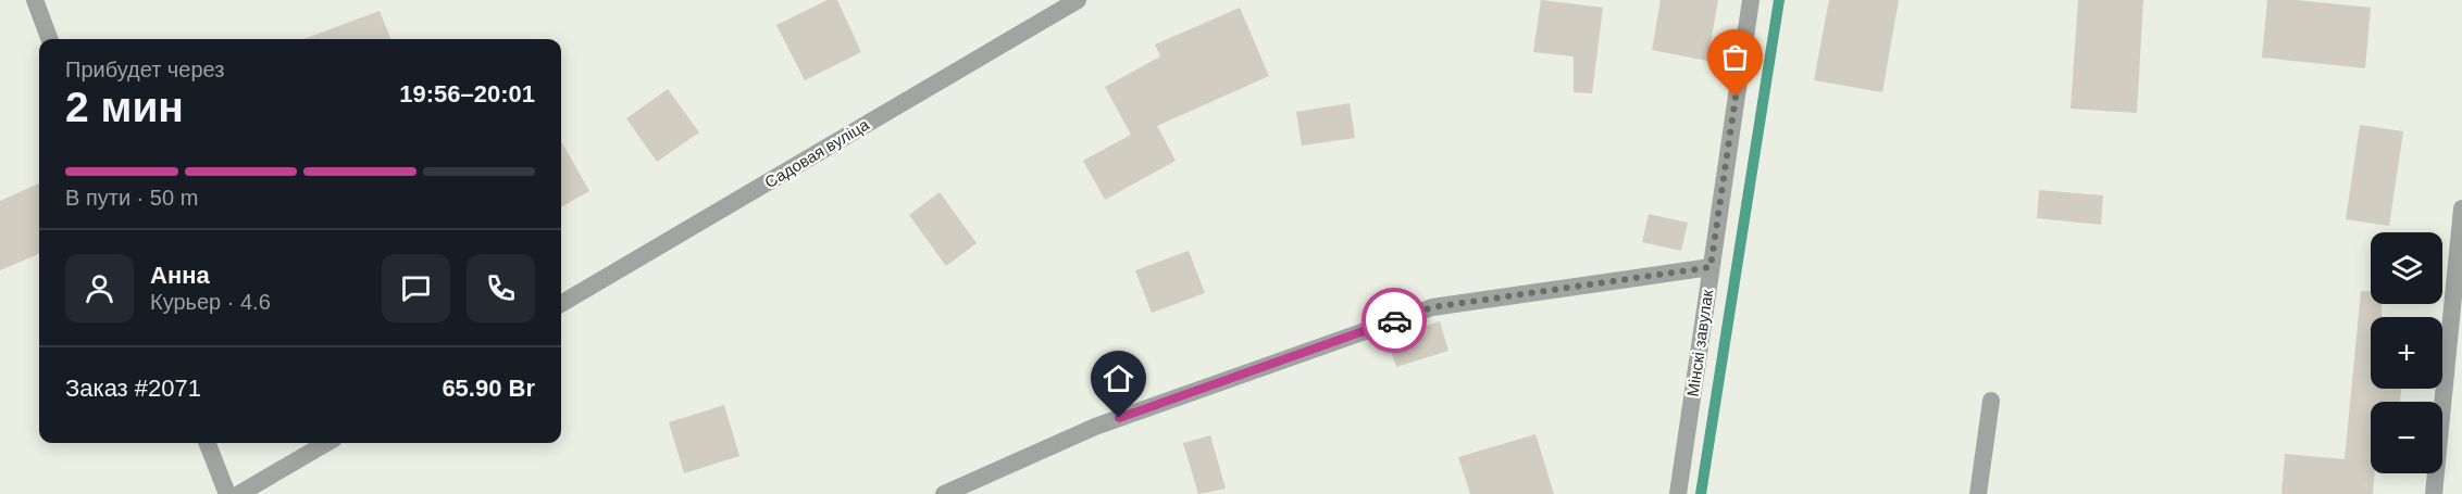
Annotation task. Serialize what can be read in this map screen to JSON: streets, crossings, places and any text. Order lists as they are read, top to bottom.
{
  "streets": {
    "street": ["Садовая вуліца", "Мінскі завулак"]
  },
  "page": {
    "heading": ["2 мин", "Прибудет через", "19:56–20:01"],
    "panel": [
      "Анна",
      "Курьер · 4.6",
      "Заказ #2071",
      "65.90 Br"
    ],
    "bar": "В пути · 50 m",
    "map_buttons": ["+", "−"]
  }
}
